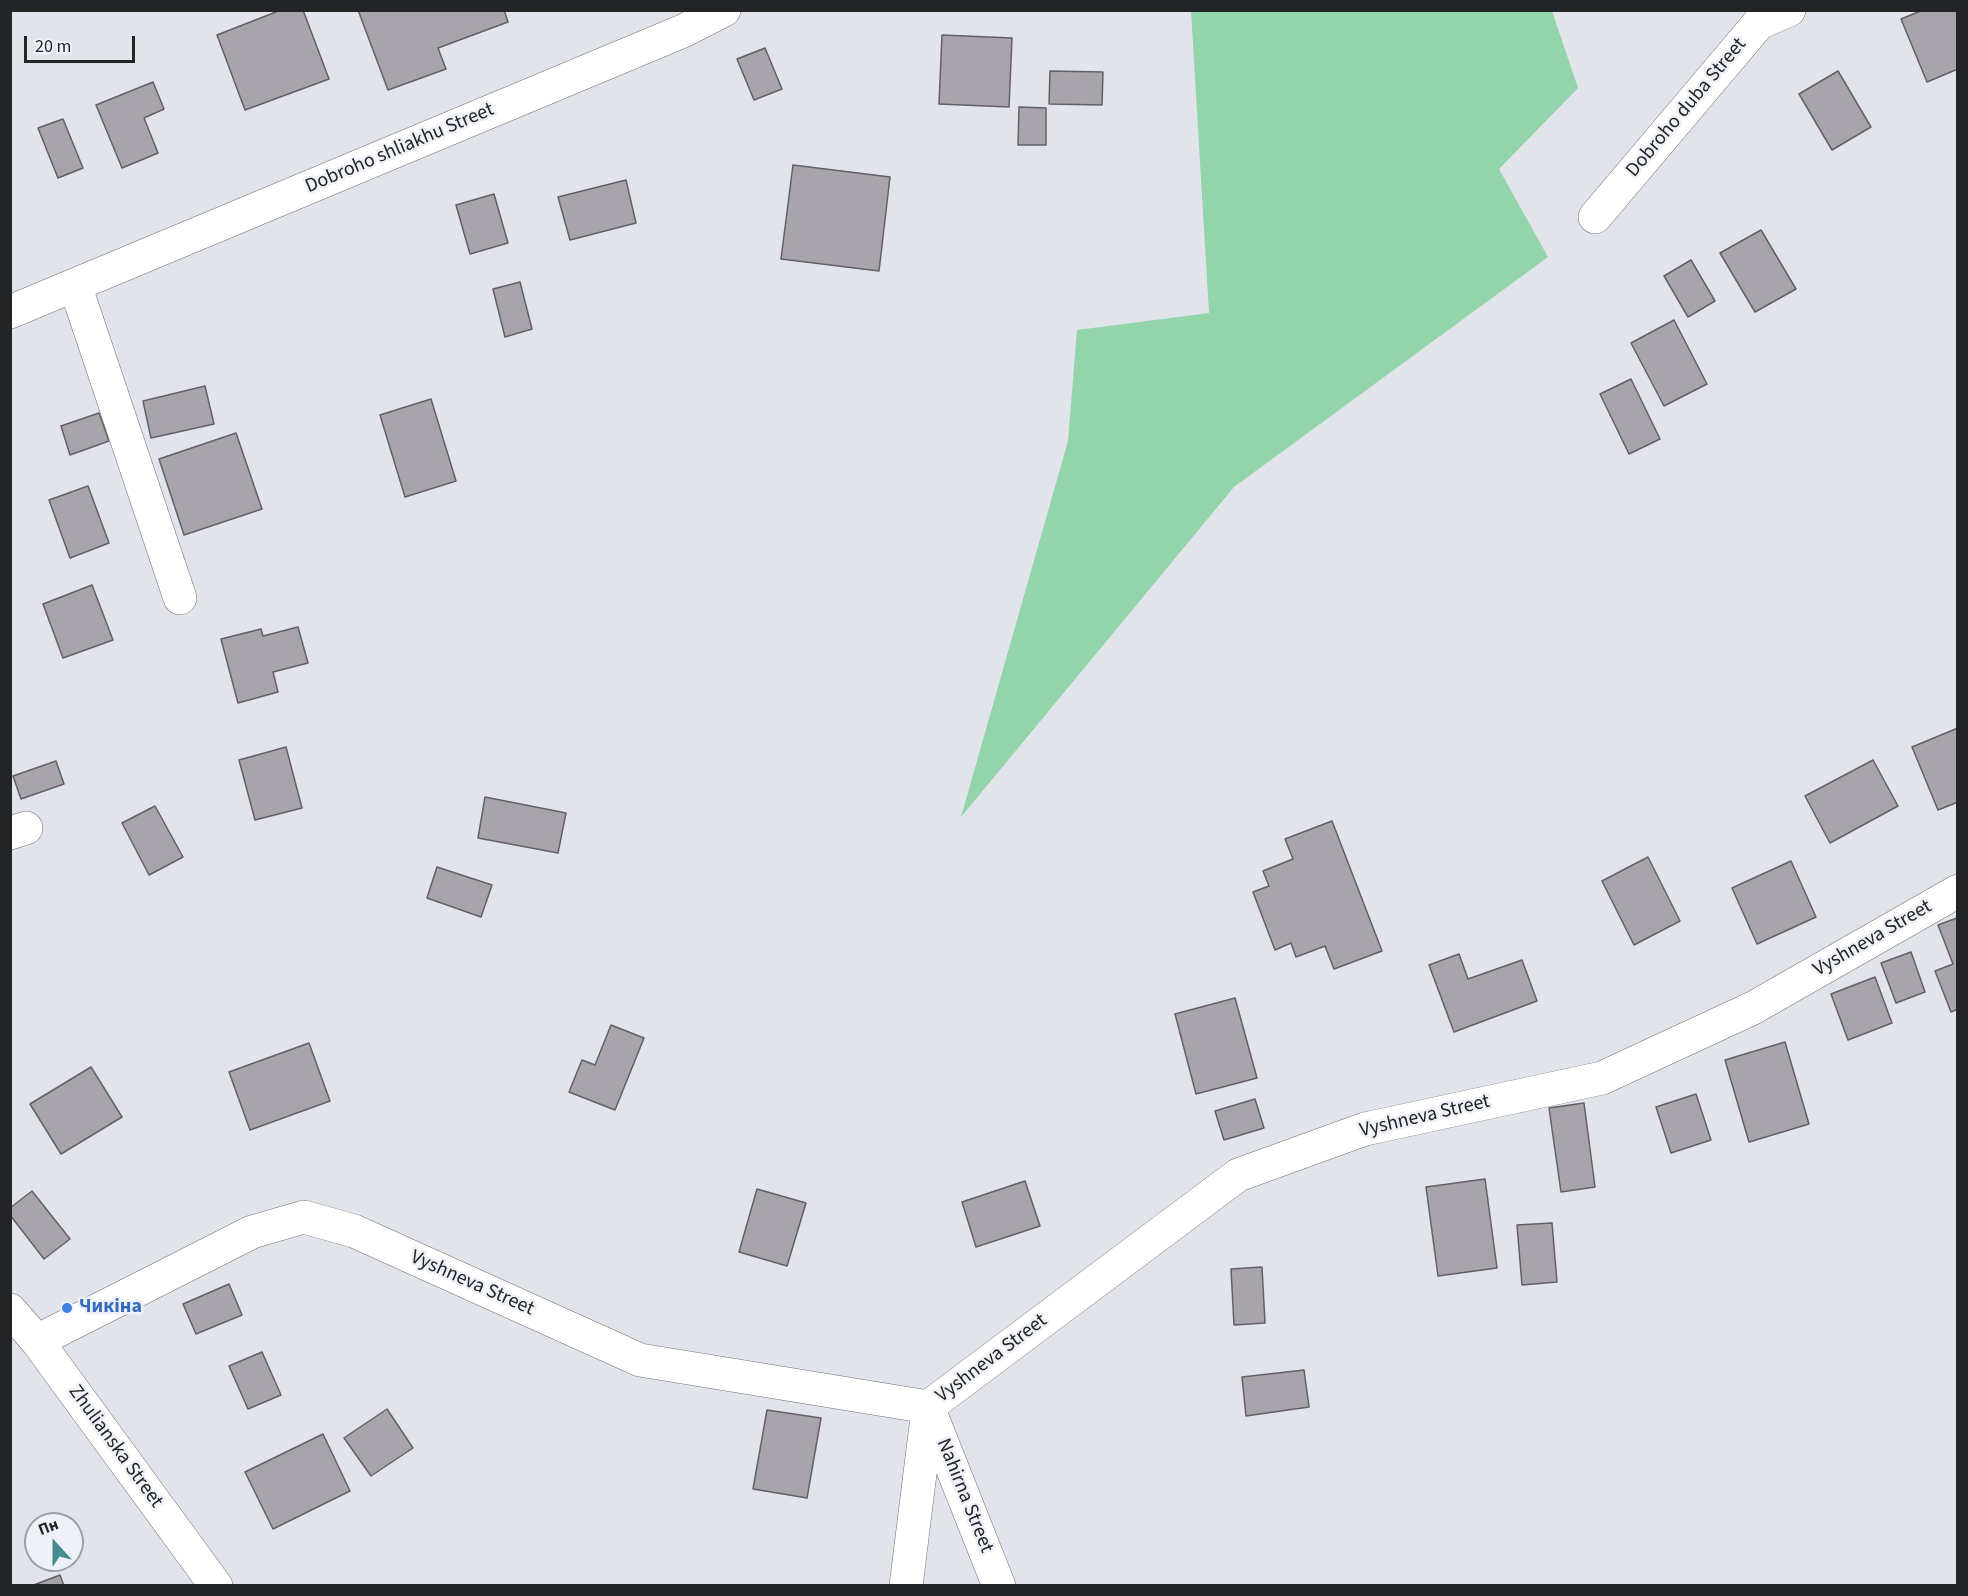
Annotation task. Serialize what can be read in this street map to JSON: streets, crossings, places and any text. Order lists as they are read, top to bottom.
{
  "streets": {
    "street": [
      "Dobroho duba Street",
      "Dobroho shliakhu Street",
      "Vyshneva Street",
      "Zhulianska Street",
      "Nahirna Street"
    ]
  },
  "crossings": [
    ["Vyshneva Street", "Zhulianska Street"],
    ["Vyshneva Street", "Nahirna Street"]
  ],
  "places": ["Чикіна"],
  "scale_bar": "20 m",
  "north": "top"
}
